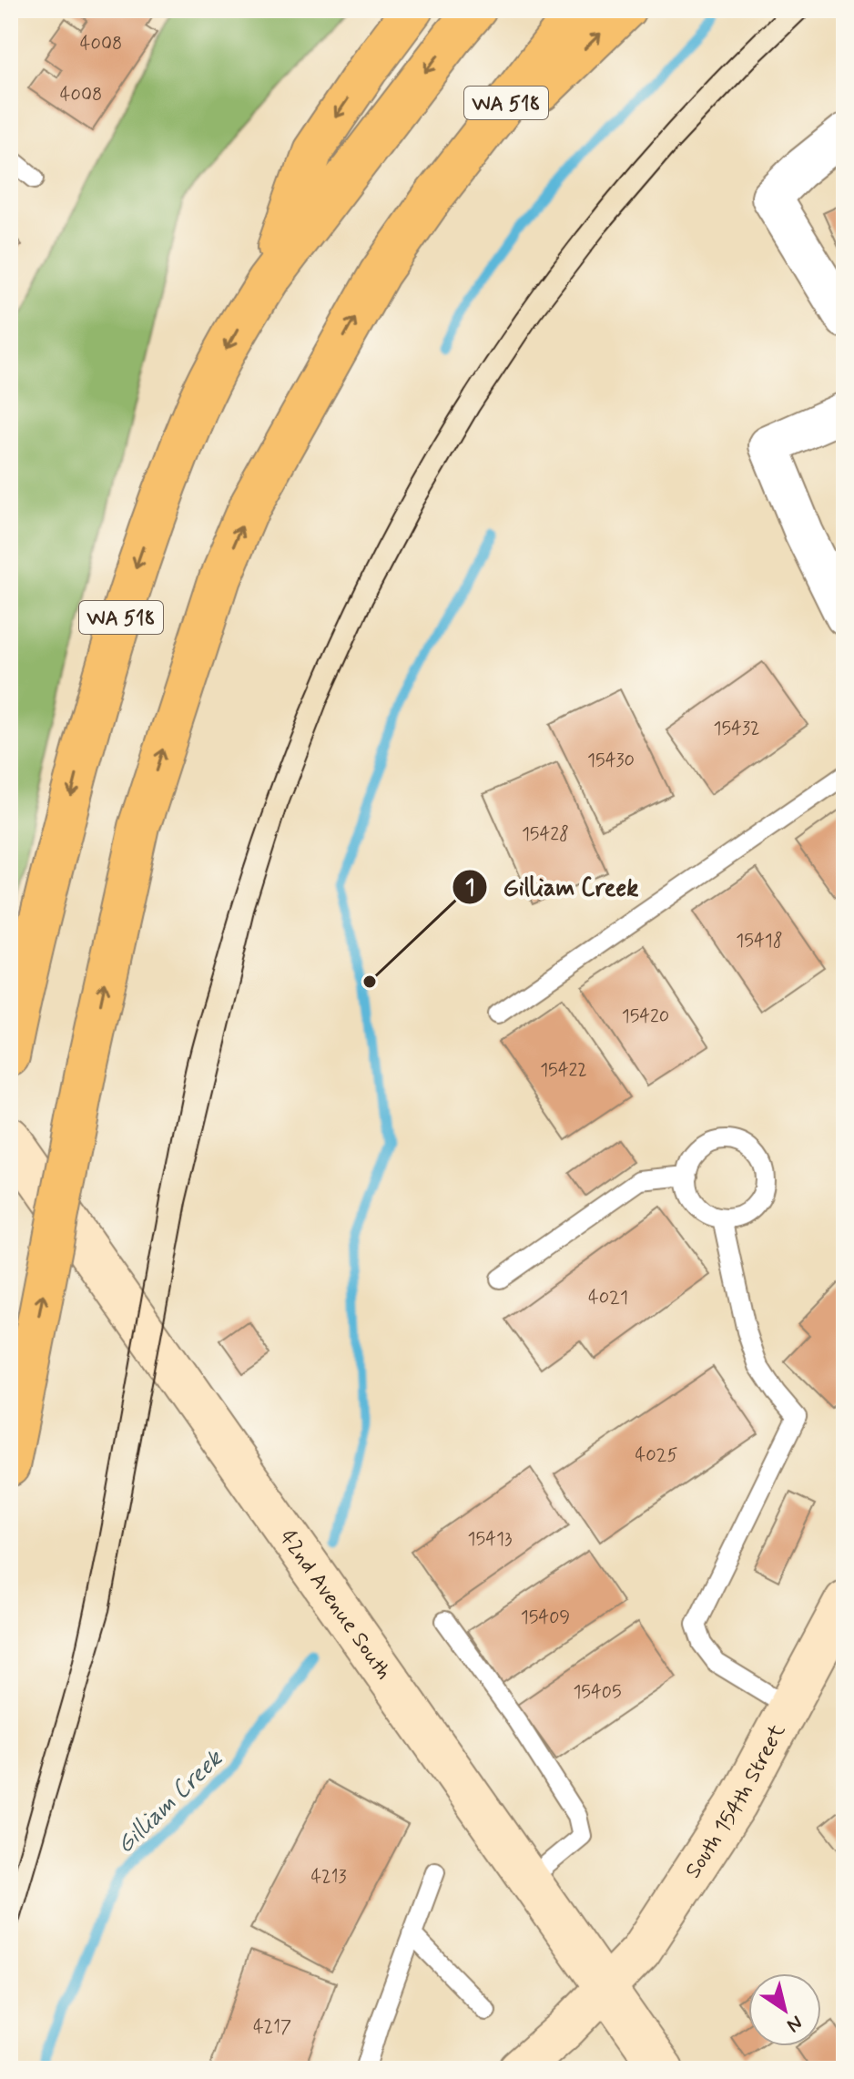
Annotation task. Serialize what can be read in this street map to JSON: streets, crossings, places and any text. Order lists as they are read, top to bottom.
{
  "streets": {
    "highway": ["WA 518"],
    "street": ["42nd Avenue South", "South 154th Street"]
  },
  "crossings": [
    ["42nd Avenue South", "South 154th Street"]
  ],
  "water": ["Gilliam Creek"],
  "places": ["Gilliam Creek"],
  "house_numbers": [
    "4008",
    "4008",
    "15432",
    "15430",
    "15428",
    "15418",
    "15420",
    "15422",
    "4021",
    "4025",
    "15413",
    "15409",
    "15405",
    "4213",
    "4217"
  ],
  "north": "bottom right"
}
